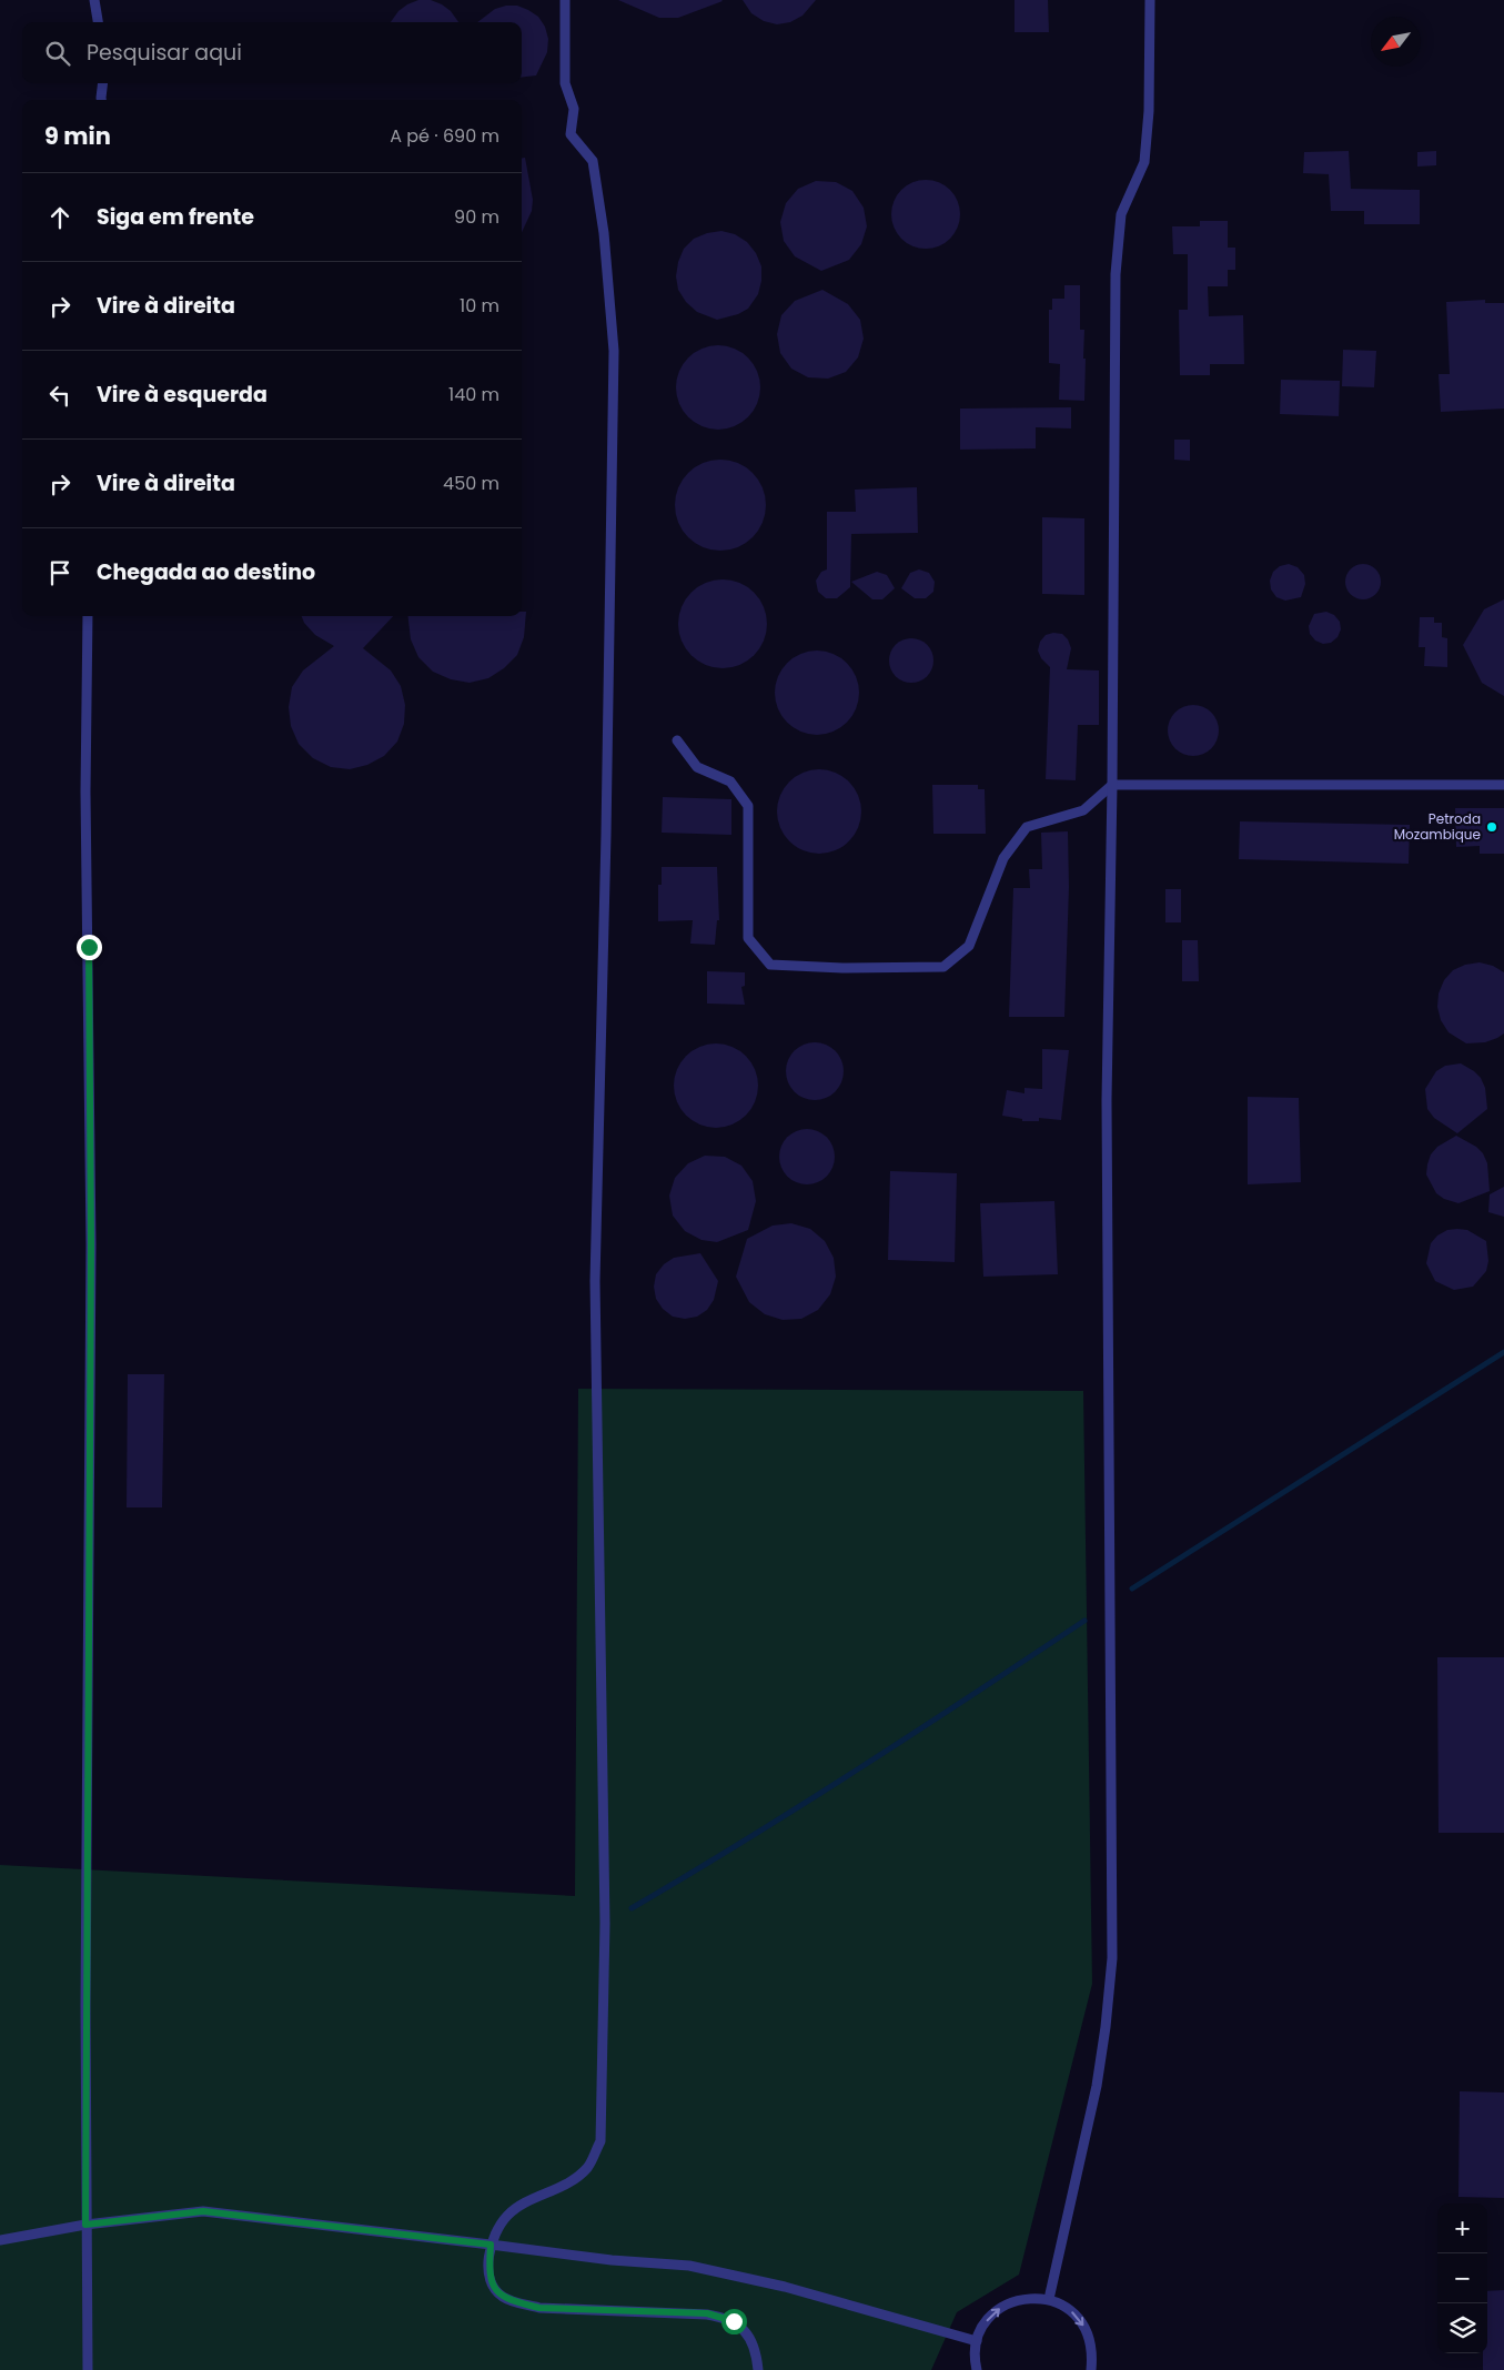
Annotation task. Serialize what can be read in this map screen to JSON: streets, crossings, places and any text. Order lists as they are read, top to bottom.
{
  "places": ["Petroda Mozambique"],
  "north": "bottom left",
  "page": {
    "search": "Pesquisar aqui",
    "heading": ["9 min", "A pé · 690 m"],
    "list": [
      ["Siga em frente", "90 m"],
      ["Vire à direita", "10 m"],
      ["Vire à esquerda", "140 m"],
      ["Vire à direita", "450 m"],
      "Chegada ao destino"
    ],
    "map_buttons": ["+", "−"]
  }
}
